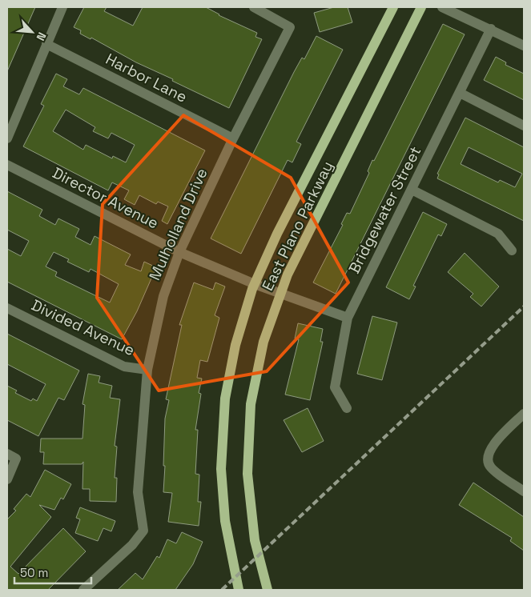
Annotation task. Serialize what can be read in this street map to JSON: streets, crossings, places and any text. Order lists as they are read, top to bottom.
{
  "streets": {
    "main road": ["East Plano Parkway"],
    "street": [
      "Harbor Lane",
      "Director Avenue",
      "Bridgewater Street",
      "Mulholland Drive",
      "Divided Avenue"
    ]
  },
  "crossings": [
    ["Harbor Lane", "Mulholland Drive"],
    ["Director Avenue", "Bridgewater Street"],
    ["Director Avenue", "Mulholland Drive"],
    ["Director Avenue", "East Plano Parkway"],
    ["Mulholland Drive", "Divided Avenue"]
  ],
  "scale_bar": "50 m",
  "north": "bottom right"
}
